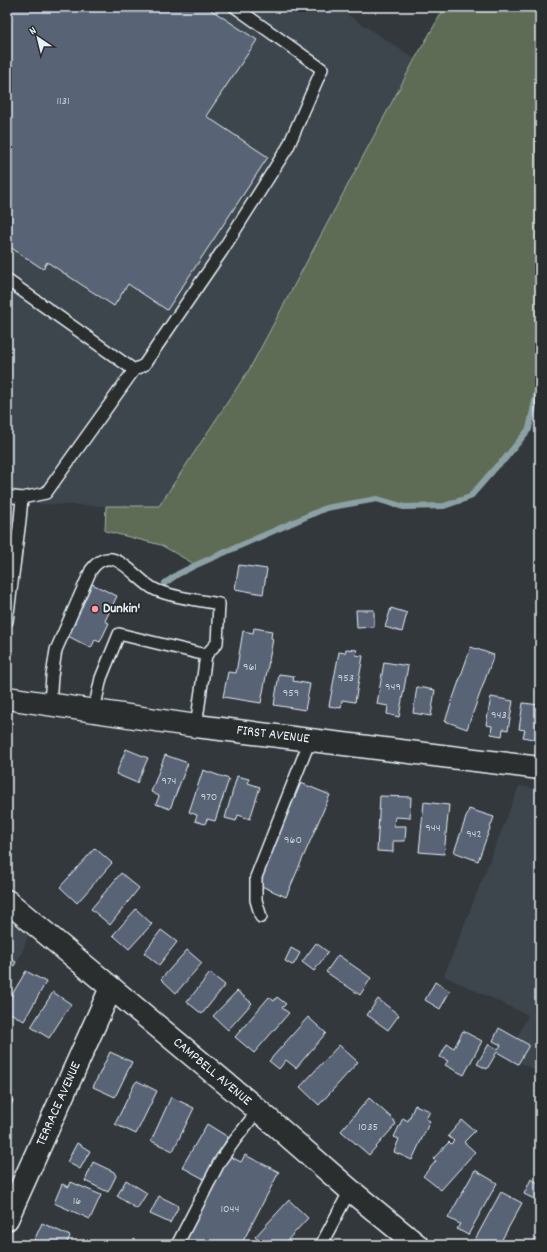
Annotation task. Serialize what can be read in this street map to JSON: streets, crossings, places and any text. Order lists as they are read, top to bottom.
{
  "streets": {
    "main road": ["FIRST AVENUE", "CAMPBELL AVENUE", "TERRACE AVENUE"]
  },
  "crossings": [
    ["CAMPBELL AVENUE", "TERRACE AVENUE"]
  ],
  "places": ["Dunkin'"],
  "house_numbers": [
    "1131",
    "961",
    "953",
    "949",
    "959",
    "943",
    "974",
    "970",
    "944",
    "942",
    "960",
    "1035",
    "16",
    "1044"
  ],
  "north": "top left"
}
